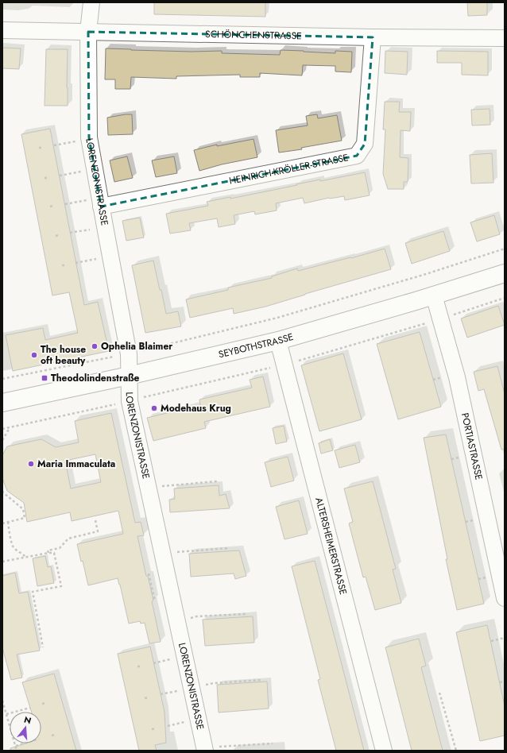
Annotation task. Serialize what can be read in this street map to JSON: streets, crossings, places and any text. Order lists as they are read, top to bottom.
{
  "streets": {
    "street": [
      "SCHÖNCHENSTRASSE",
      "HEINRICH-KRÖLLER-STRASSE",
      "LORENZONISTRASSE",
      "SEYBOTHSTRASSE",
      "PORTIASTRASSE",
      "ALTERSHEIMERSTRASSE"
    ]
  },
  "crossings": [
    ["SCHÖNCHENSTRASSE", "HEINRICH-KRÖLLER-STRASSE"],
    ["SCHÖNCHENSTRASSE", "LORENZONISTRASSE"],
    ["HEINRICH-KRÖLLER-STRASSE", "LORENZONISTRASSE"],
    ["LORENZONISTRASSE", "SEYBOTHSTRASSE"],
    ["SEYBOTHSTRASSE", "PORTIASTRASSE"],
    ["SEYBOTHSTRASSE", "ALTERSHEIMERSTRASSE"]
  ],
  "places": {
    "other": [
      "Ophelia Blaimer",
      "The house oft beauty",
      "Modehaus Krug",
      "Maria Immaculata"
    ],
    "transit": ["Theodolindenstraße"]
  },
  "north": "top"
}
